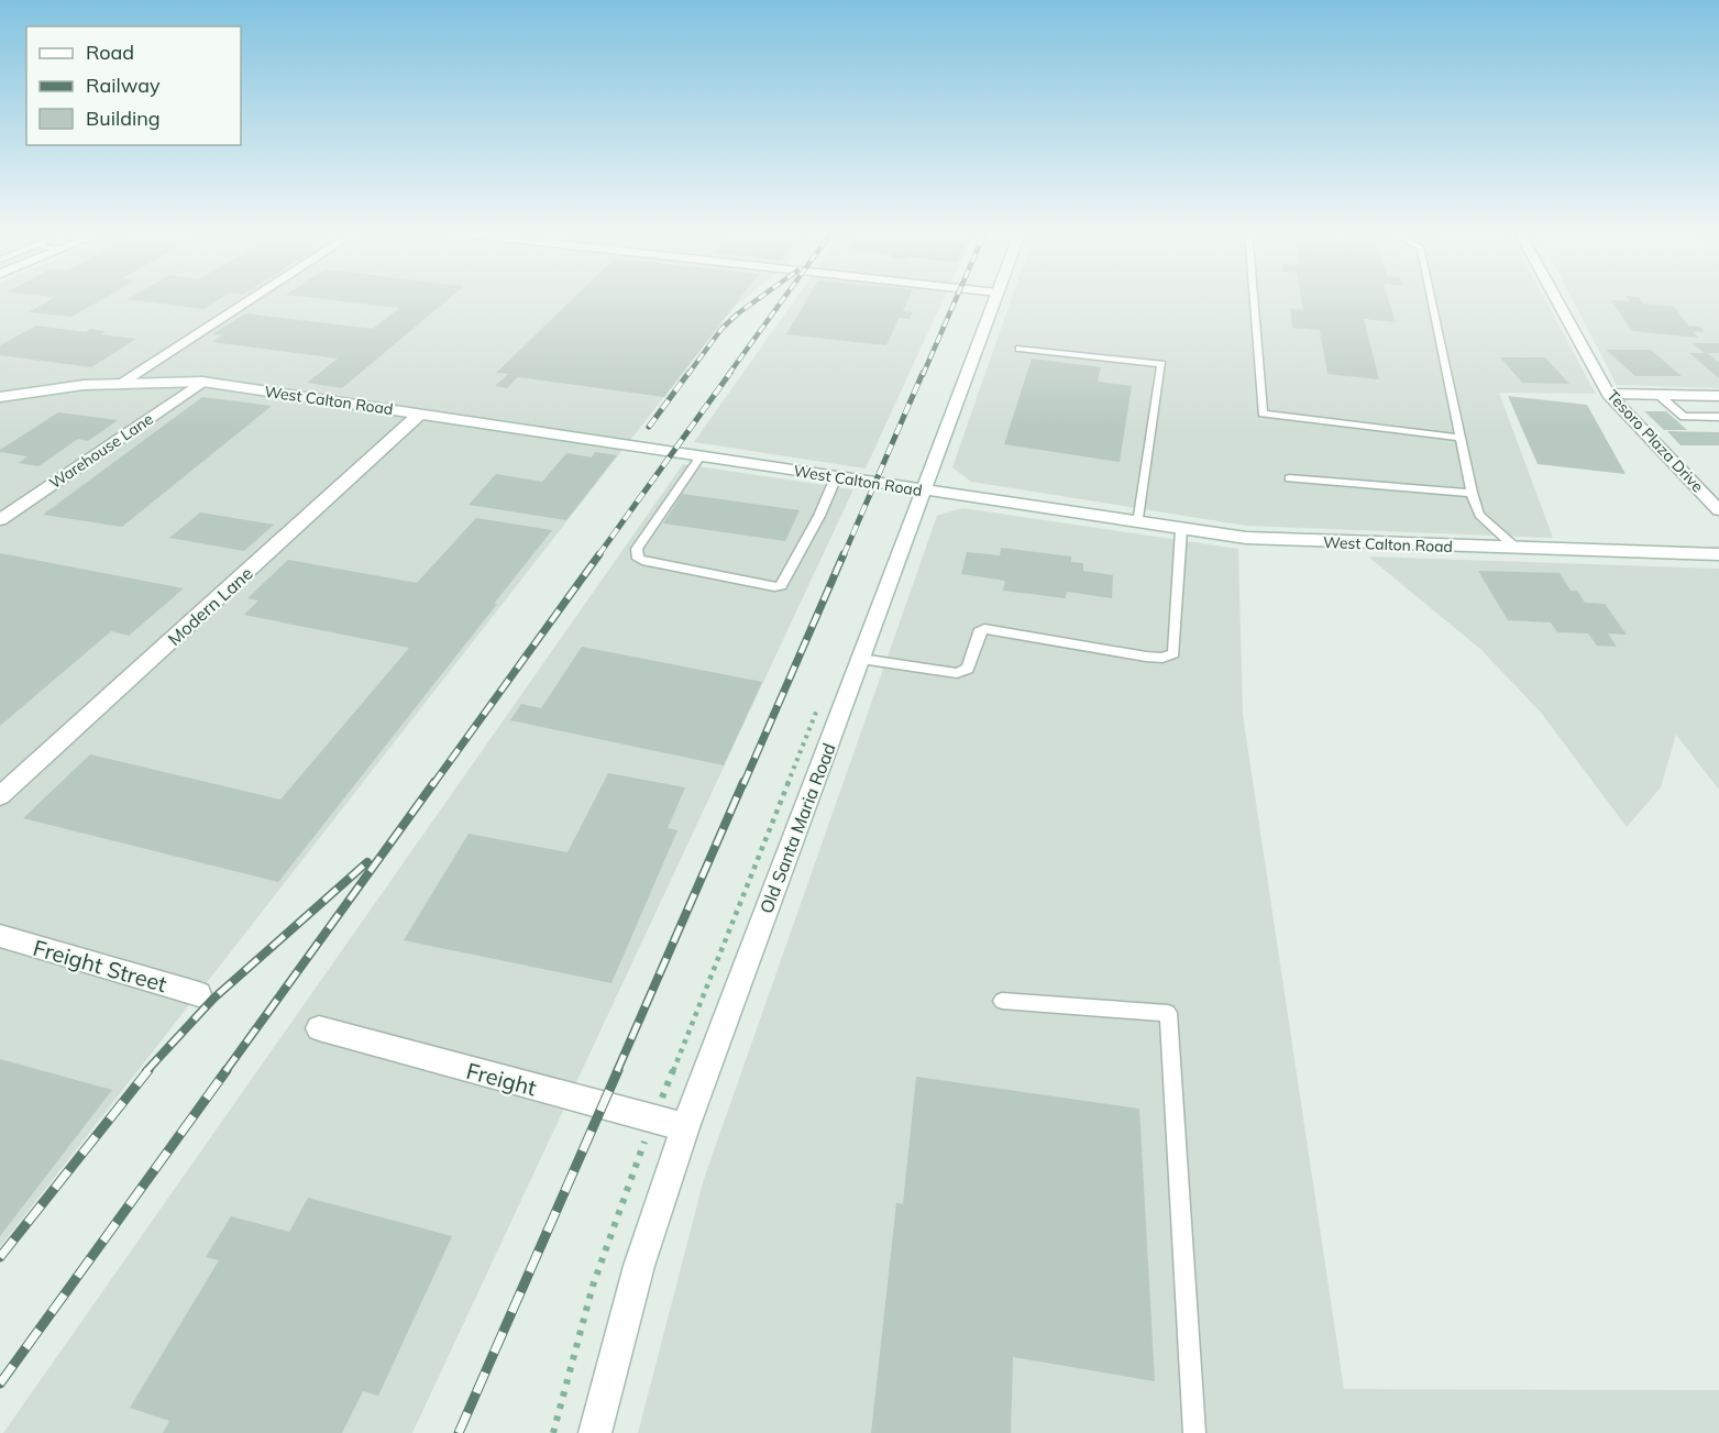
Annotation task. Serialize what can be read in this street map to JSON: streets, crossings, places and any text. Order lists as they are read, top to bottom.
{
  "streets": {
    "street": [
      "West Calton Road",
      "Tesoro Plaza Drive",
      "Warehouse Lane",
      "Modern Lane",
      "Old Santa Maria Road",
      "Freight Street",
      "Freight"
    ]
  },
  "crossings": [
    ["West Calton Road", "Warehouse Lane"],
    ["West Calton Road", "Modern Lane"],
    ["West Calton Road", "Old Santa Maria Road"],
    ["Old Santa Maria Road", "Freight"]
  ],
  "legend": ["Road", "Railway", "Building"]
}
